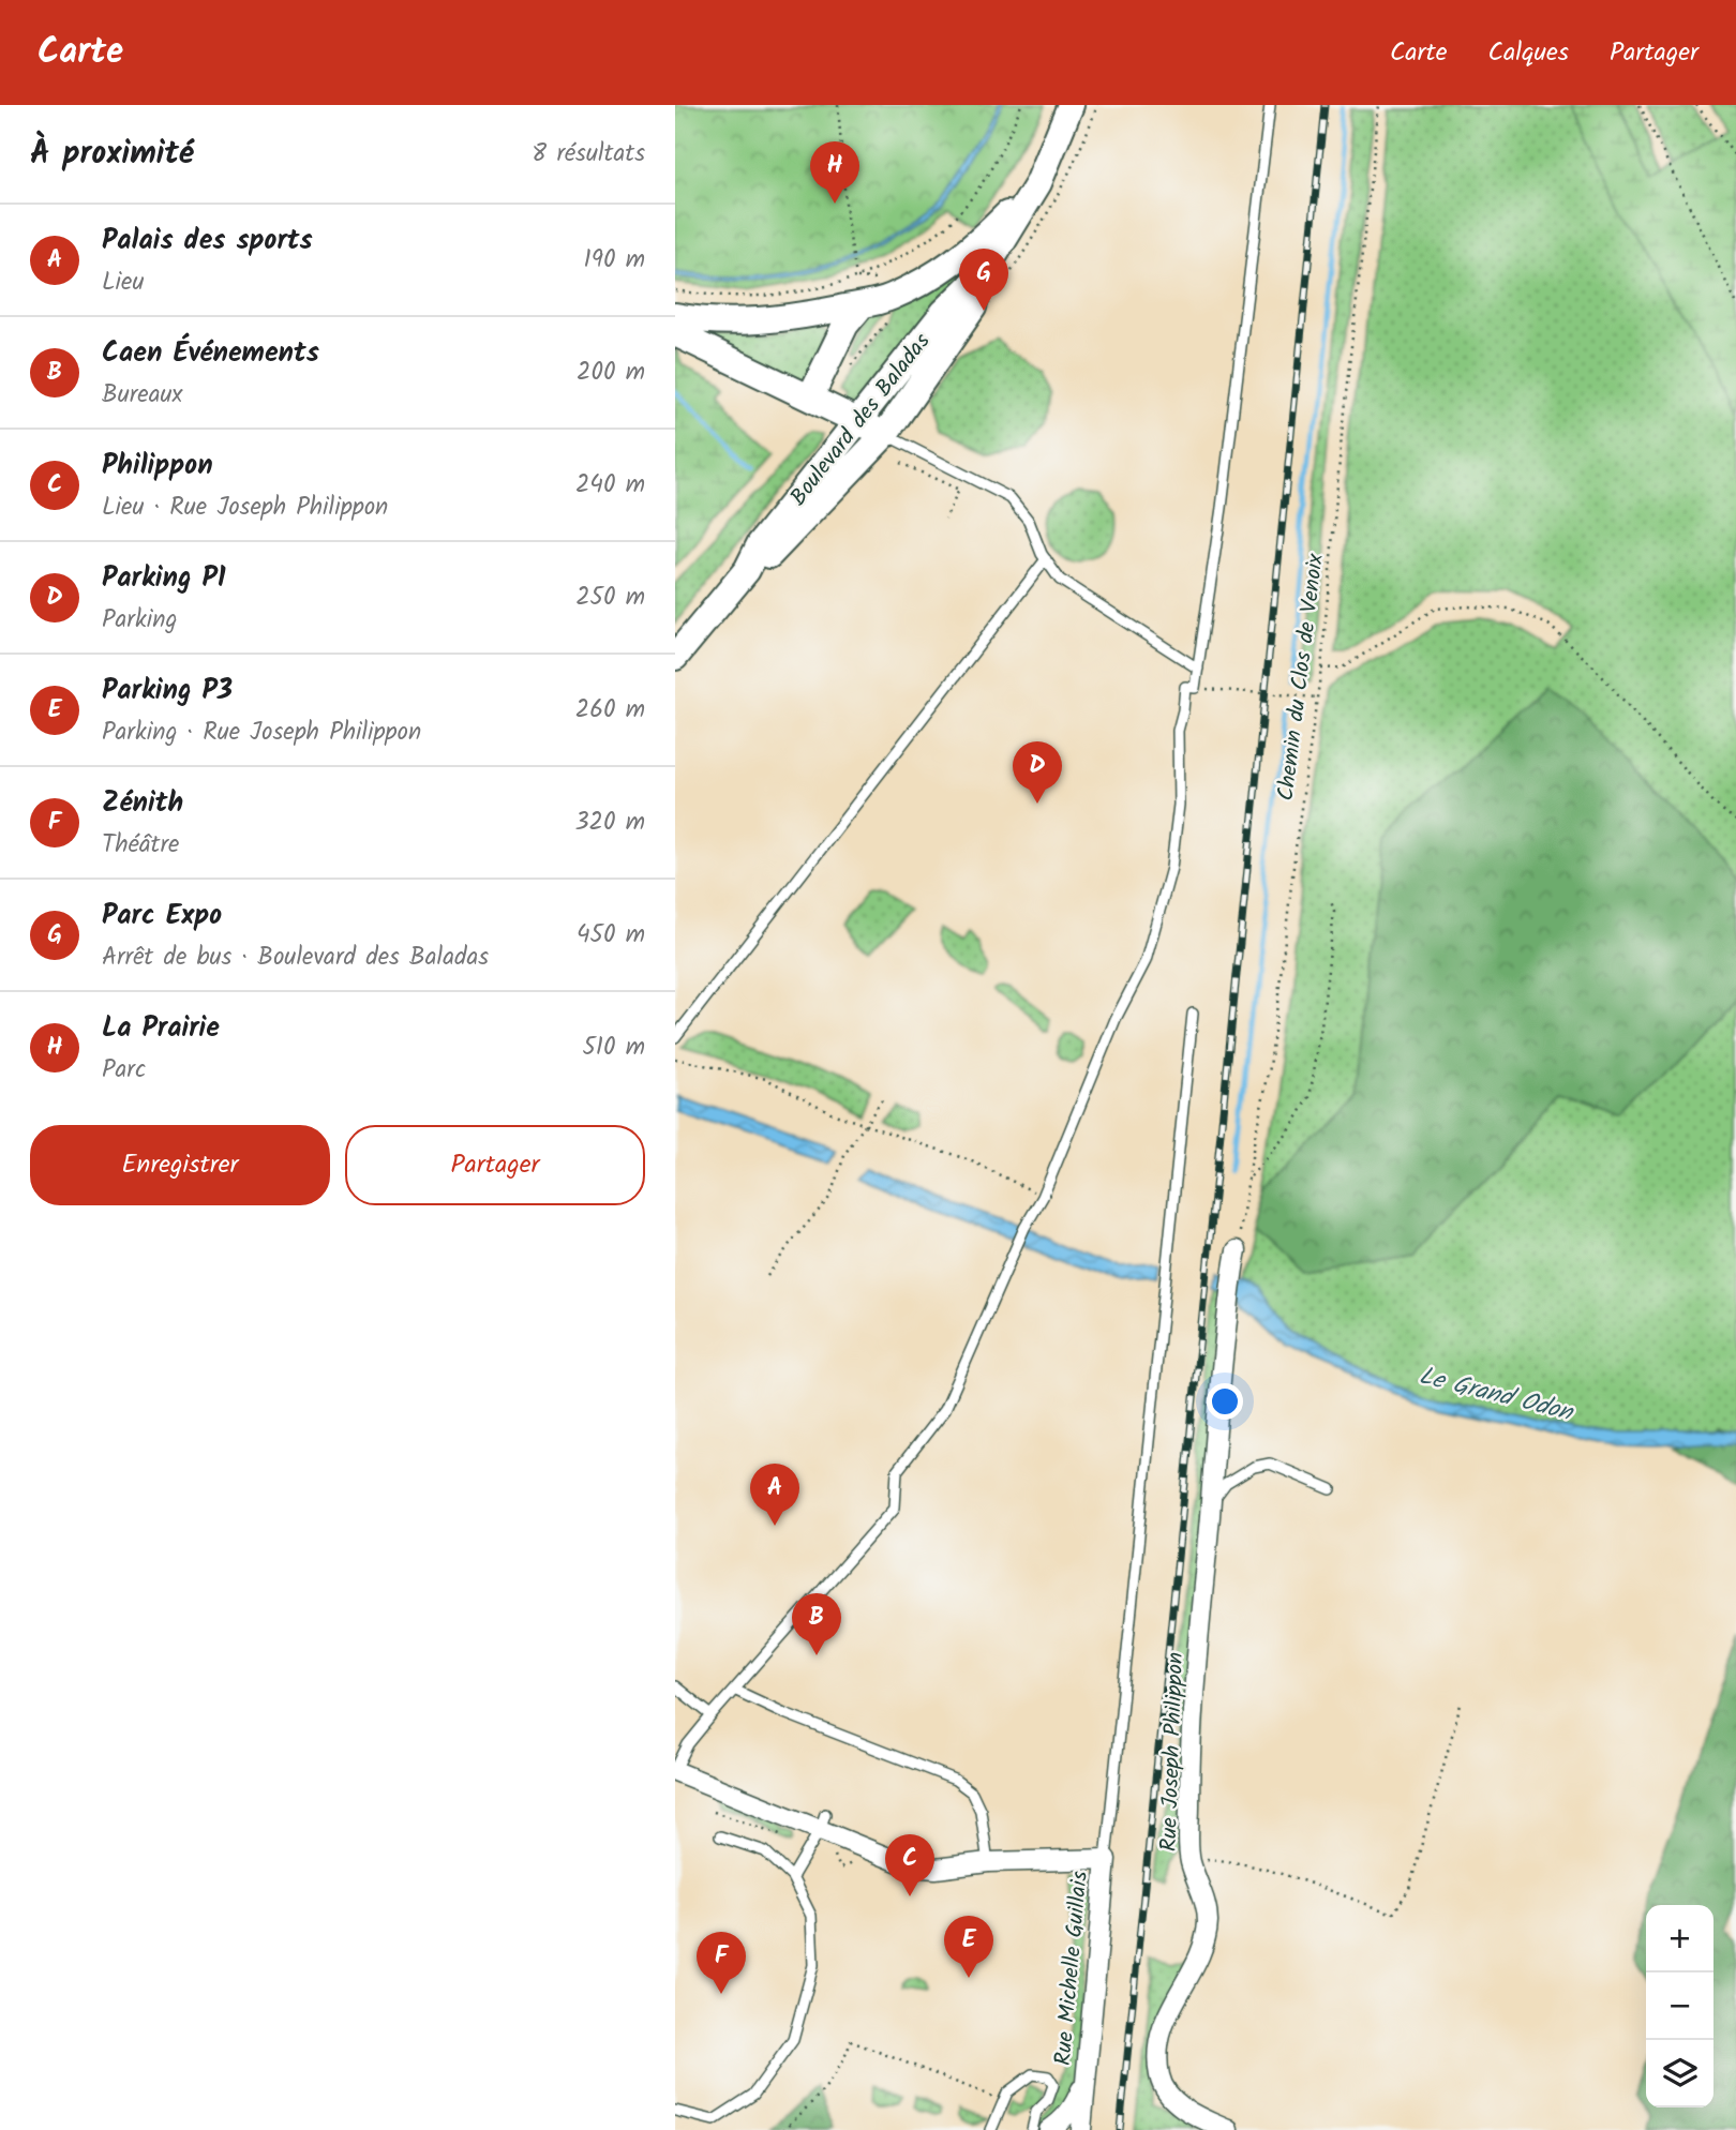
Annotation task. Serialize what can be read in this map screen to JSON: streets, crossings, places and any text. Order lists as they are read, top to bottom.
{
  "streets": {
    "main road": ["Boulevard des Baladas"],
    "street": ["Rue Joseph Philippon", "Rue Michelle Guillais"],
    "path": ["Chemin du Clos de Venoix"]
  },
  "crossings": [
    ["Chemin du Clos de Venoix", "Rue Joseph Philippon"]
  ],
  "water": ["Le Grand Odon"],
  "page": {
    "header": "Carte",
    "nav": ["Carte", "Calques", "Partager"],
    "heading": ["À proximité", "8 résultats"],
    "pins": [
      "H",
      "G",
      "D",
      "A",
      "B",
      "C",
      "E",
      "F"
    ],
    "list": [
      {
        "mark": "A",
        "name": "Palais des sports",
        "note": "Lieu",
        "value": "190 m"
      },
      {
        "mark": "B",
        "name": "Caen Événements",
        "note": "Bureaux",
        "value": "200 m"
      },
      {
        "mark": "C",
        "name": "Philippon",
        "note": "Lieu · Rue Joseph Philippon",
        "value": "240 m"
      },
      {
        "mark": "D",
        "name": "Parking P1",
        "note": "Parking",
        "value": "250 m"
      },
      {
        "mark": "E",
        "name": "Parking P3",
        "note": "Parking · Rue Joseph Philippon",
        "value": "260 m"
      },
      {
        "mark": "F",
        "name": "Zénith",
        "note": "Théâtre",
        "value": "320 m"
      },
      {
        "mark": "G",
        "name": "Parc Expo",
        "note": "Arrêt de bus · Boulevard des Baladas",
        "value": "450 m"
      },
      {
        "mark": "H",
        "name": "La Prairie",
        "note": "Parc",
        "value": "510 m"
      }
    ],
    "buttons": ["Enregistrer", "Partager"],
    "map_buttons": ["+", "−"]
  }
}
